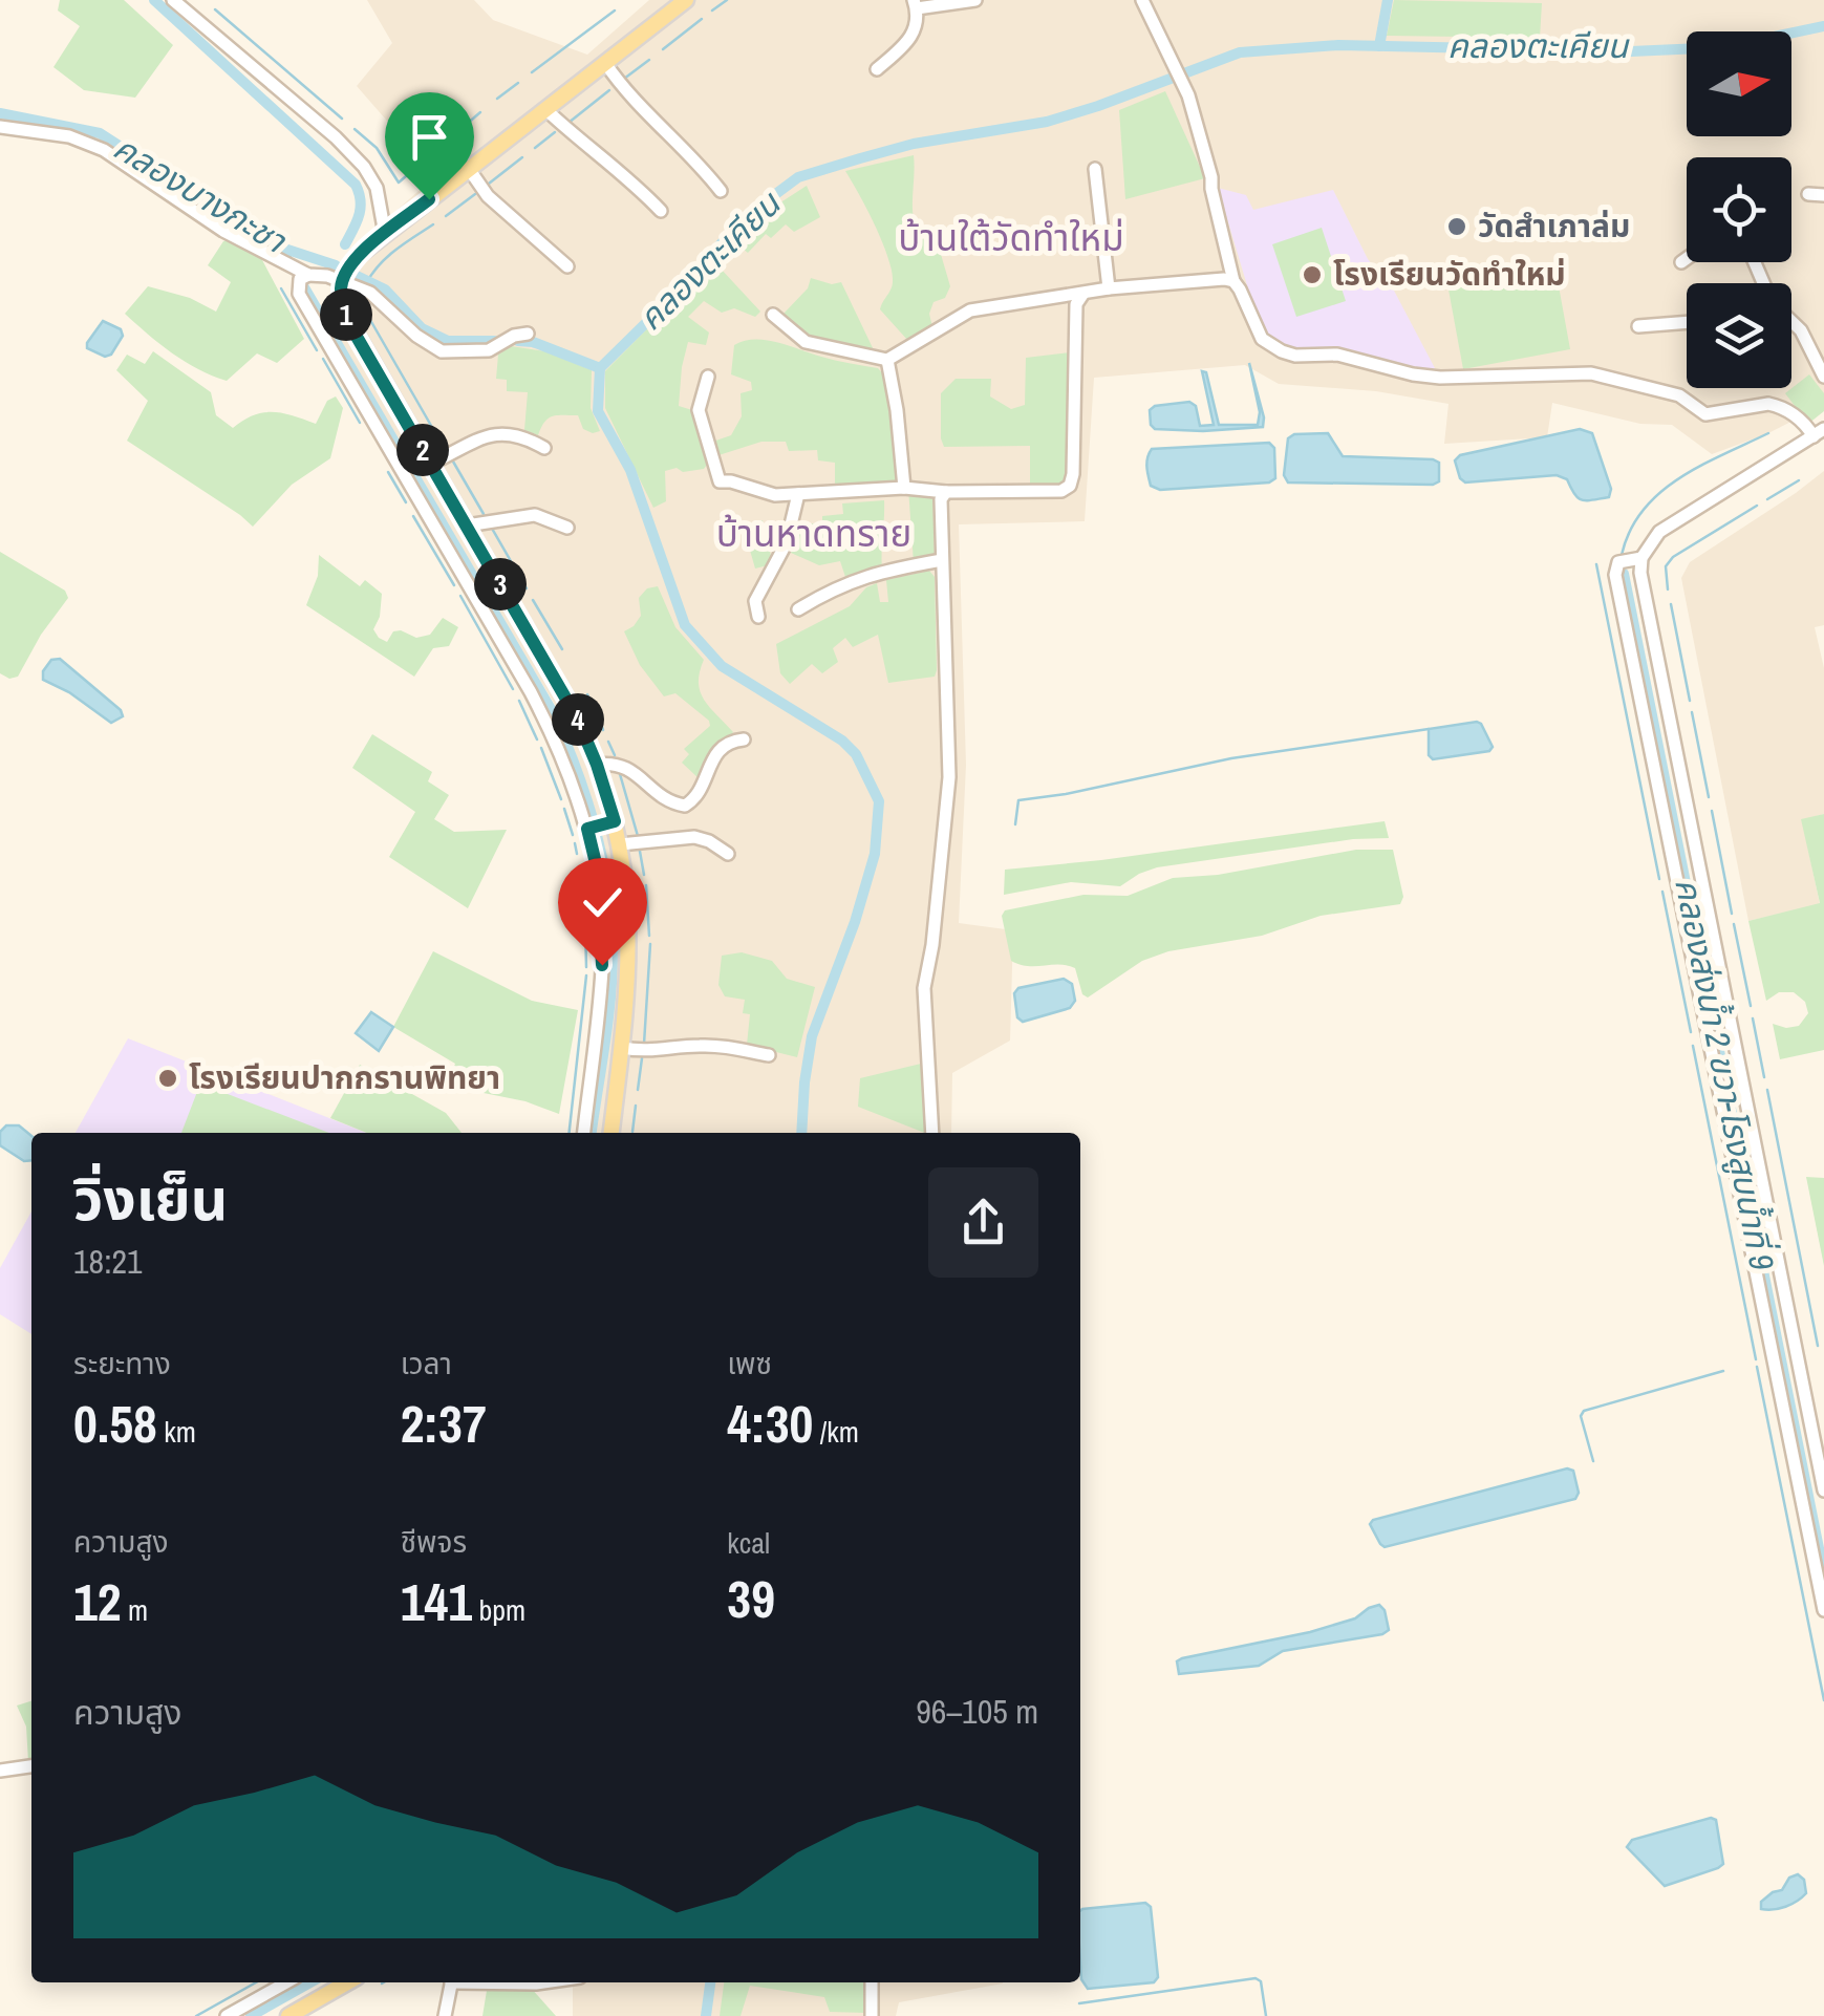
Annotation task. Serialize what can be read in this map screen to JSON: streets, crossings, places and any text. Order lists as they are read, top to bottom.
{
  "districts": ["บ้านใต้วัดทำใหม่", "บ้านหาดทราย"],
  "water": ["คลองตะเคียน", "คลองบางกะชา", "คลองส่งน้ำ 2 ขวา-โรงสูบน้ำที่ 9"],
  "places": ["วัดสำเภาล่ม", "โรงเรียนวัดทำใหม่", "โรงเรียนปากกรานพิทยา"],
  "north": "right",
  "page": {
    "pins": [
      "1",
      "2",
      "3",
      "4"
    ],
    "heading": ["วิ่งเย็น", "18:21"],
    "stats": [
      ["ระยะทาง", "0.58 km"],
      ["เวลา", "2:37"],
      ["เพซ", "4:30 /km"],
      ["ความสูง", "12 m"],
      ["ชีพจร", "141 bpm"],
      ["kcal", "39"]
    ],
    "chart": ["ความสูง", "96–105 m"]
  }
}
